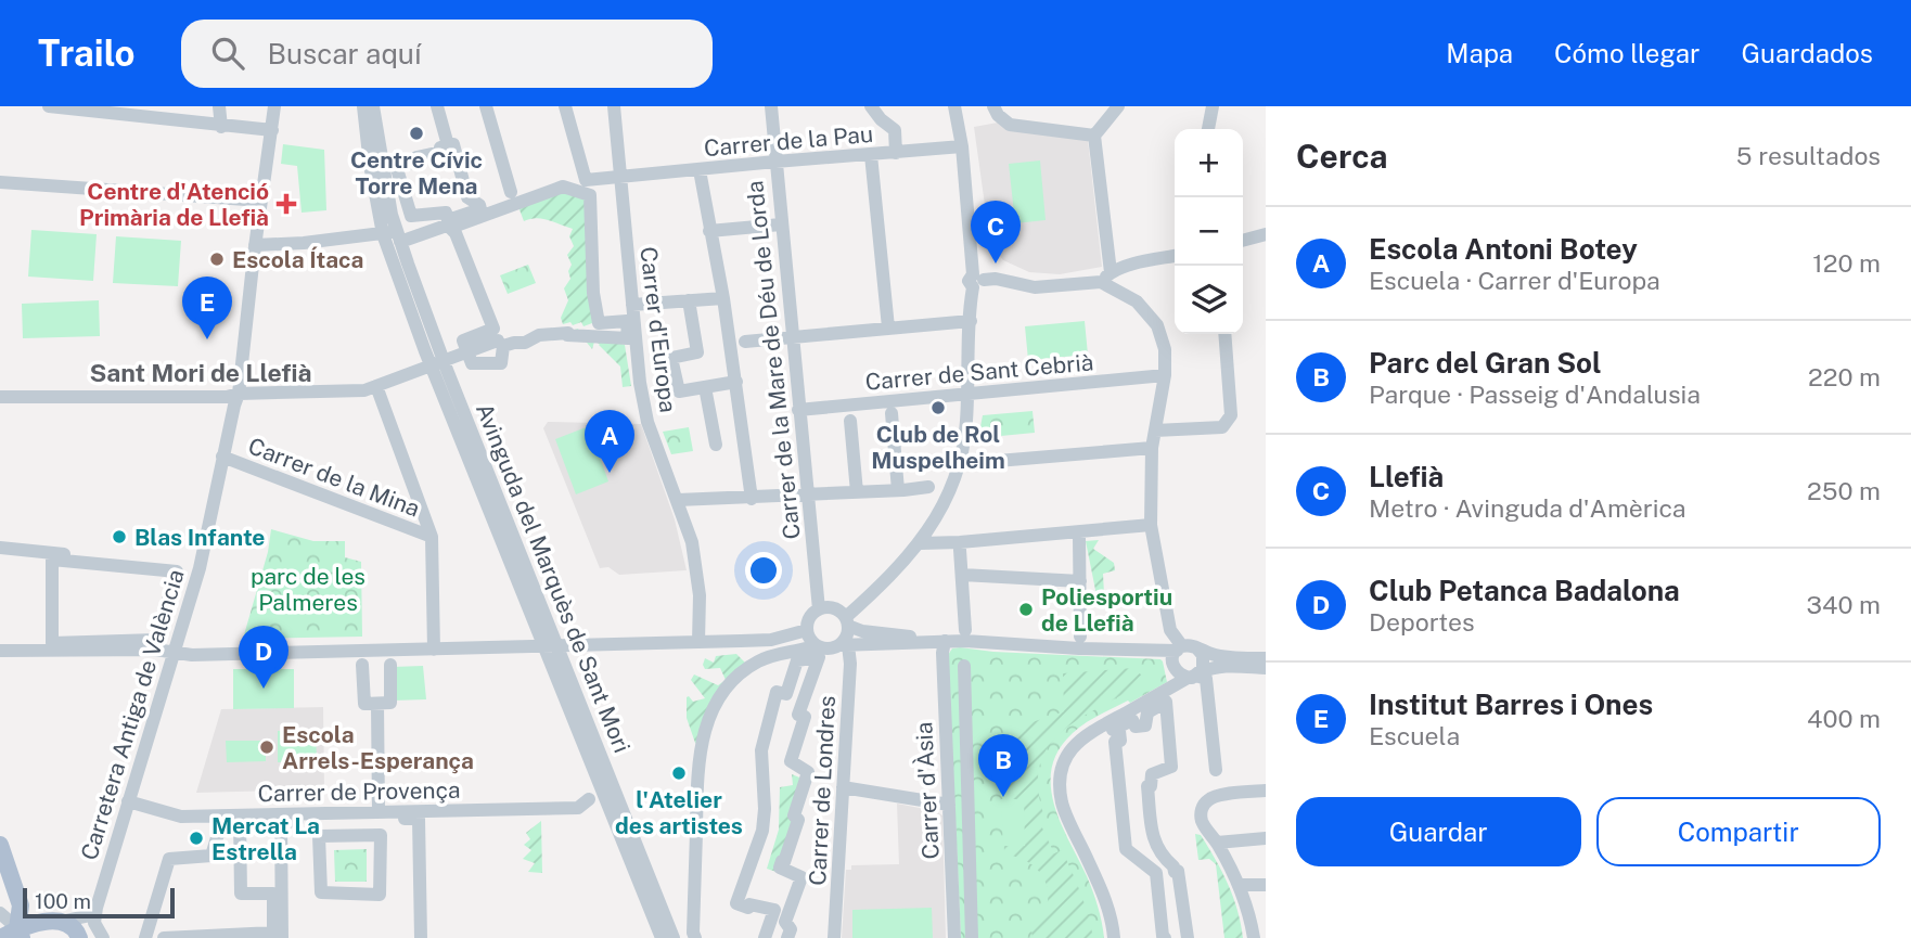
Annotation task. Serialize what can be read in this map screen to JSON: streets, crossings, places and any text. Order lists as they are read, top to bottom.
{
  "streets": {
    "street": [
      "Carrer de la Pau",
      "Carrer d'Europa",
      "Carrer de la Mare de Déu de Lorda",
      "Carrer de Sant Cebrià",
      "Carrer de la Mina",
      "Avinguda del Marquès de Sant Mori",
      "Carretera Antiga de València",
      "Carrer de Londres",
      "Carrer d'Àsia",
      "Carrer de Provença"
    ]
  },
  "crossings": [
    ["Carrer de la Pau", "Carrer d'Europa"],
    ["Carrer de la Pau", "Carrer de la Mare de Déu de Lorda"],
    ["Carrer de la Pau", "Avinguda del Marquès de Sant Mori"],
    ["Carrer de la Pau", "Carretera Antiga de València"],
    ["Carrer de la Mare de Déu de Lorda", "Carrer de Sant Cebrià"],
    ["Carrer de la Mare de Déu de Lorda", "Carrer de Londres"],
    ["Carrer de la Mina", "Carretera Antiga de València"],
    ["Carretera Antiga de València", "Carrer de Provença"]
  ],
  "districts": ["Sant Mori de Llefià"],
  "parks": ["parc de les Palmeres"],
  "places": {
    "other": [
      "Centre Cívic Torre Mena",
      "Escola Ítaca",
      "Club de Rol Muspelheim",
      "Blas Infante",
      "Poliesportiu de Llefià",
      "Escola Arrels-Esperança",
      "l'Atelier des artistes",
      "Mercat La Estrella"
    ],
    "health": ["Centre d'Atenció Primària de Llefià"]
  },
  "scale_bar": "100 m",
  "page": {
    "header": "Trailo",
    "search": "Buscar aquí",
    "nav": ["Mapa", "Cómo llegar", "Guardados"],
    "heading": ["Cerca", "5 resultados"],
    "map_buttons": ["+", "−"],
    "pins": [
      "C",
      "E",
      "A",
      "D",
      "B"
    ],
    "list": [
      {
        "mark": "A",
        "name": "Escola Antoni Botey",
        "note": "Escuela · Carrer d'Europa",
        "value": "120 m"
      },
      {
        "mark": "B",
        "name": "Parc del Gran Sol",
        "note": "Parque · Passeig d'Andalusia",
        "value": "220 m"
      },
      {
        "mark": "C",
        "name": "Llefià",
        "note": "Metro · Avinguda d'Amèrica",
        "value": "250 m"
      },
      {
        "mark": "D",
        "name": "Club Petanca Badalona",
        "note": "Deportes",
        "value": "340 m"
      },
      {
        "mark": "E",
        "name": "Institut Barres i Ones",
        "note": "Escuela",
        "value": "400 m"
      }
    ],
    "buttons": ["Guardar", "Compartir"],
    "scale": "100 m"
  }
}
